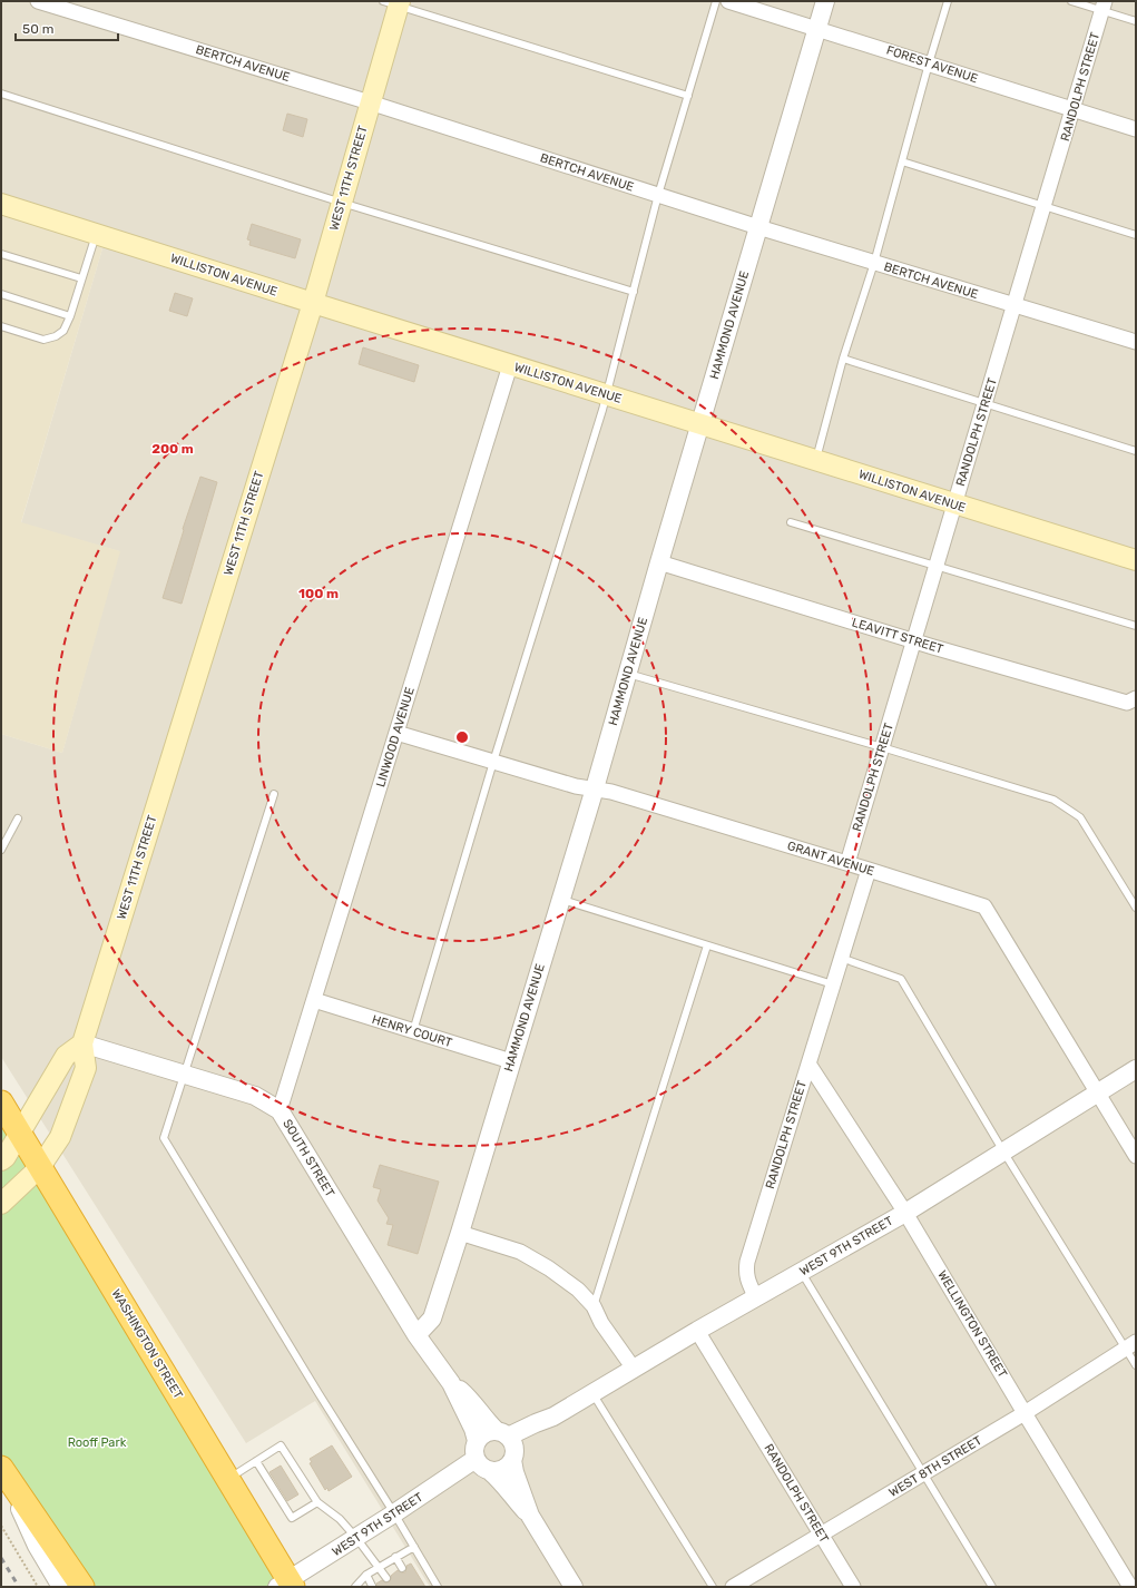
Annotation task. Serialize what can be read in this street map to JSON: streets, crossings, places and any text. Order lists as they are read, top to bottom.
{
  "streets": {
    "highway": ["WASHINGTON STREET"],
    "main road": ["WEST 11TH STREET", "WILLISTON AVENUE"],
    "street": [
      "BERTCH AVENUE",
      "FOREST AVENUE",
      "RANDOLPH STREET",
      "HAMMOND AVENUE",
      "LEAVITT STREET",
      "LINWOOD AVENUE",
      "GRANT AVENUE",
      "HENRY COURT",
      "SOUTH STREET",
      "WEST 9TH STREET",
      "WELLINGTON STREET",
      "WEST 8TH STREET"
    ]
  },
  "crossings": [
    ["BERTCH AVENUE", "RANDOLPH STREET"],
    ["BERTCH AVENUE", "WEST 11TH STREET"],
    ["BERTCH AVENUE", "HAMMOND AVENUE"],
    ["FOREST AVENUE", "RANDOLPH STREET"],
    ["FOREST AVENUE", "HAMMOND AVENUE"],
    ["RANDOLPH STREET", "WILLISTON AVENUE"],
    ["RANDOLPH STREET", "LEAVITT STREET"],
    ["RANDOLPH STREET", "GRANT AVENUE"],
    ["RANDOLPH STREET", "WEST 9TH STREET"],
    ["RANDOLPH STREET", "WELLINGTON STREET"],
    ["RANDOLPH STREET", "WEST 8TH STREET"],
    ["WEST 11TH STREET", "WILLISTON AVENUE"],
    ["WEST 11TH STREET", "SOUTH STREET"],
    ["WEST 11TH STREET", "WASHINGTON STREET"],
    ["WILLISTON AVENUE", "HAMMOND AVENUE"],
    ["WILLISTON AVENUE", "LINWOOD AVENUE"],
    ["HAMMOND AVENUE", "LEAVITT STREET"],
    ["HAMMOND AVENUE", "GRANT AVENUE"],
    ["HAMMOND AVENUE", "HENRY COURT"],
    ["HAMMOND AVENUE", "SOUTH STREET"],
    ["LINWOOD AVENUE", "GRANT AVENUE"],
    ["LINWOOD AVENUE", "HENRY COURT"],
    ["LINWOOD AVENUE", "SOUTH STREET"],
    ["GRANT AVENUE", "WEST 9TH STREET"],
    ["SOUTH STREET", "WEST 9TH STREET"],
    ["WEST 9TH STREET", "WELLINGTON STREET"],
    ["WEST 9TH STREET", "WASHINGTON STREET"],
    ["WELLINGTON STREET", "WEST 8TH STREET"]
  ],
  "parks": ["Rooff Park"],
  "scale_bar": "50 m",
  "rings": ["200 m", "100 m"]
}
